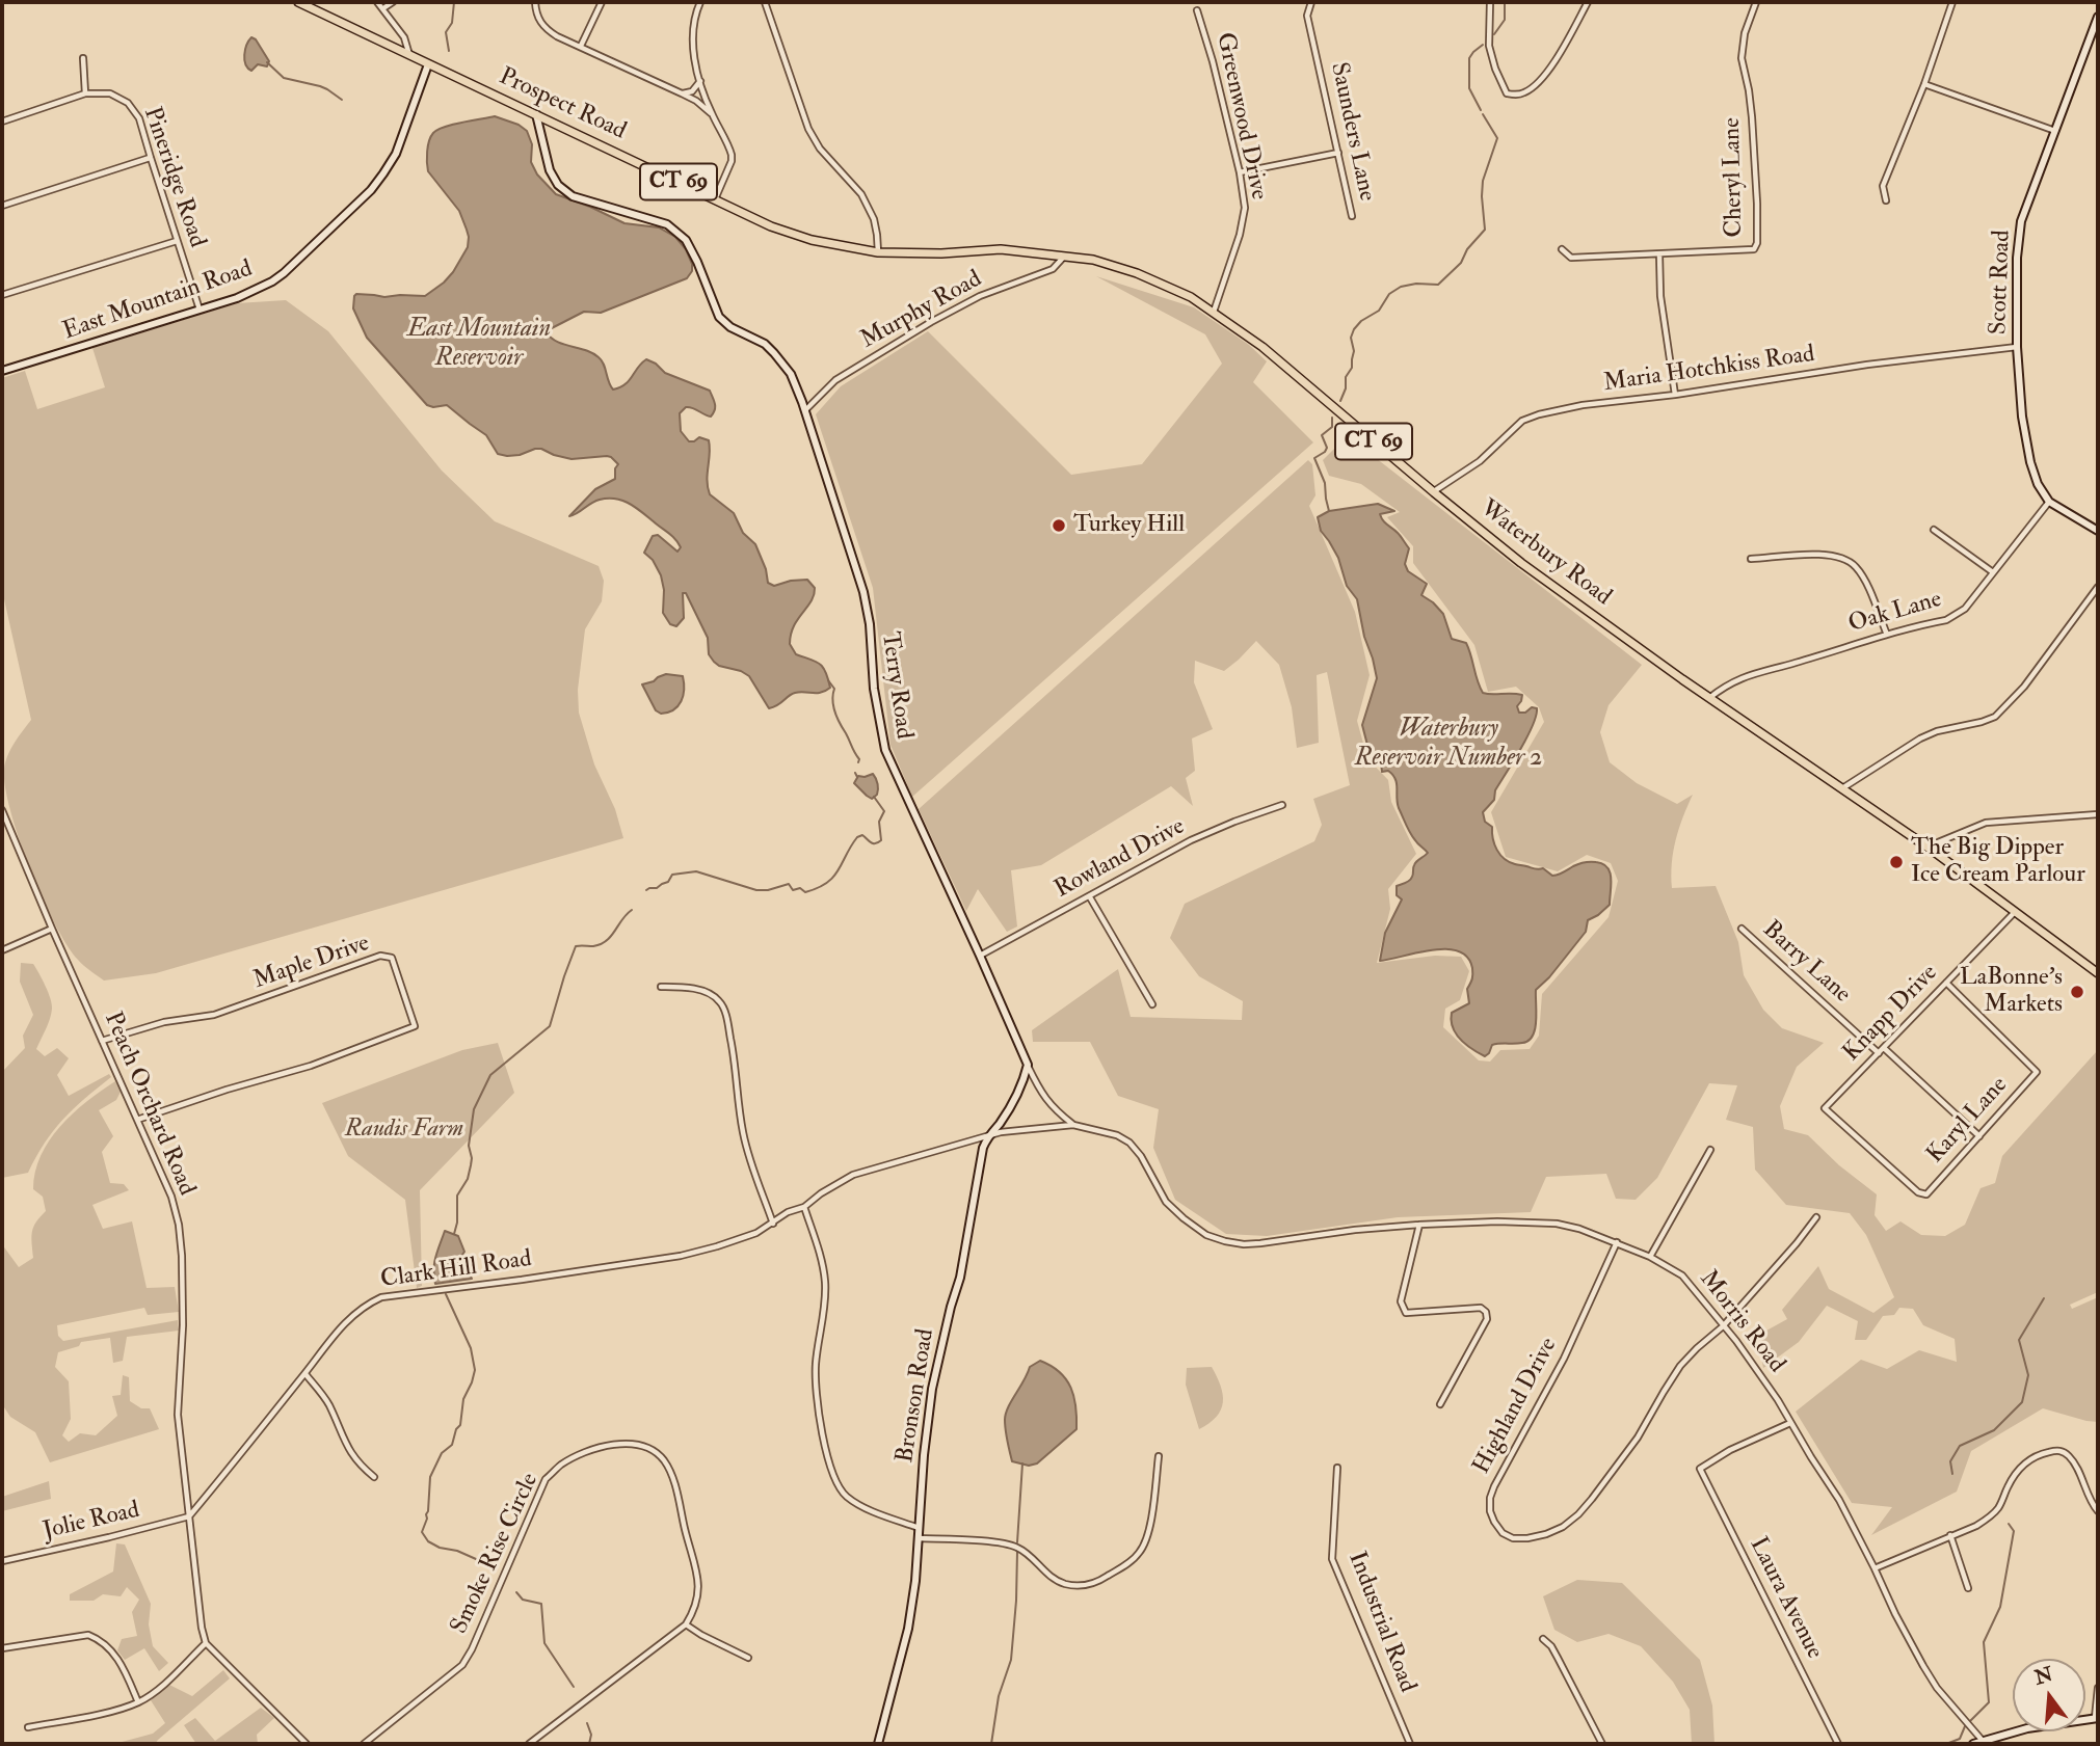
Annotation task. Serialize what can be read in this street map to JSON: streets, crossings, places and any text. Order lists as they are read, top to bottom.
{
  "streets": {
    "main road": ["Prospect Road", "CT 69", "Waterbury Road"],
    "street": [
      "Greenwood Drive",
      "Saunders Lane",
      "Pineridge Road",
      "Cheryl Lane",
      "Scott Road",
      "East Mountain Road",
      "Murphy Road",
      "Maria Hotchkiss Road",
      "Oak Lane",
      "Terry Road",
      "Rowland Drive",
      "Maple Drive",
      "Barry Lane",
      "Knapp Drive",
      "Peach Orchard Road",
      "Karyl Lane",
      "Clark Hill Road",
      "Morris Road",
      "Bronson Road",
      "Highland Drive",
      "Jolie Road",
      "Smoke Rise Circle",
      "Laura Avenue",
      "Industrial Road"
    ]
  },
  "crossings": [
    ["Prospect Road", "East Mountain Road"],
    ["Prospect Road", "Waterbury Road"],
    ["Prospect Road", "Terry Road"],
    ["Greenwood Drive", "Waterbury Road"],
    ["Pineridge Road", "East Mountain Road"],
    ["Scott Road", "Maria Hotchkiss Road"],
    ["Scott Road", "Oak Lane"],
    ["Murphy Road", "Waterbury Road"],
    ["Murphy Road", "Terry Road"],
    ["Maria Hotchkiss Road", "Waterbury Road"],
    ["Waterbury Road", "Oak Lane"],
    ["Waterbury Road", "Knapp Drive"],
    ["Terry Road", "Rowland Drive"],
    ["Terry Road", "Clark Hill Road"],
    ["Terry Road", "Morris Road"],
    ["Terry Road", "Bronson Road"],
    ["Maple Drive", "Peach Orchard Road"],
    ["Barry Lane", "Knapp Drive"],
    ["Barry Lane", "Karyl Lane"],
    ["Knapp Drive", "Karyl Lane"],
    ["Peach Orchard Road", "Clark Hill Road"],
    ["Peach Orchard Road", "Jolie Road"],
    ["Clark Hill Road", "Morris Road"],
    ["Clark Hill Road", "Bronson Road"],
    ["Clark Hill Road", "Jolie Road"],
    ["Morris Road", "Highland Drive"],
    ["Morris Road", "Laura Avenue"]
  ],
  "water": ["East Mountain Reservoir", "Waterbury Reservoir Number 2"],
  "parks": ["Raudis Farm"],
  "places": ["Turkey Hill", "The Big Dipper Ice Cream Parlour", "LaBonne’s Markets"],
  "north": "top"
}
